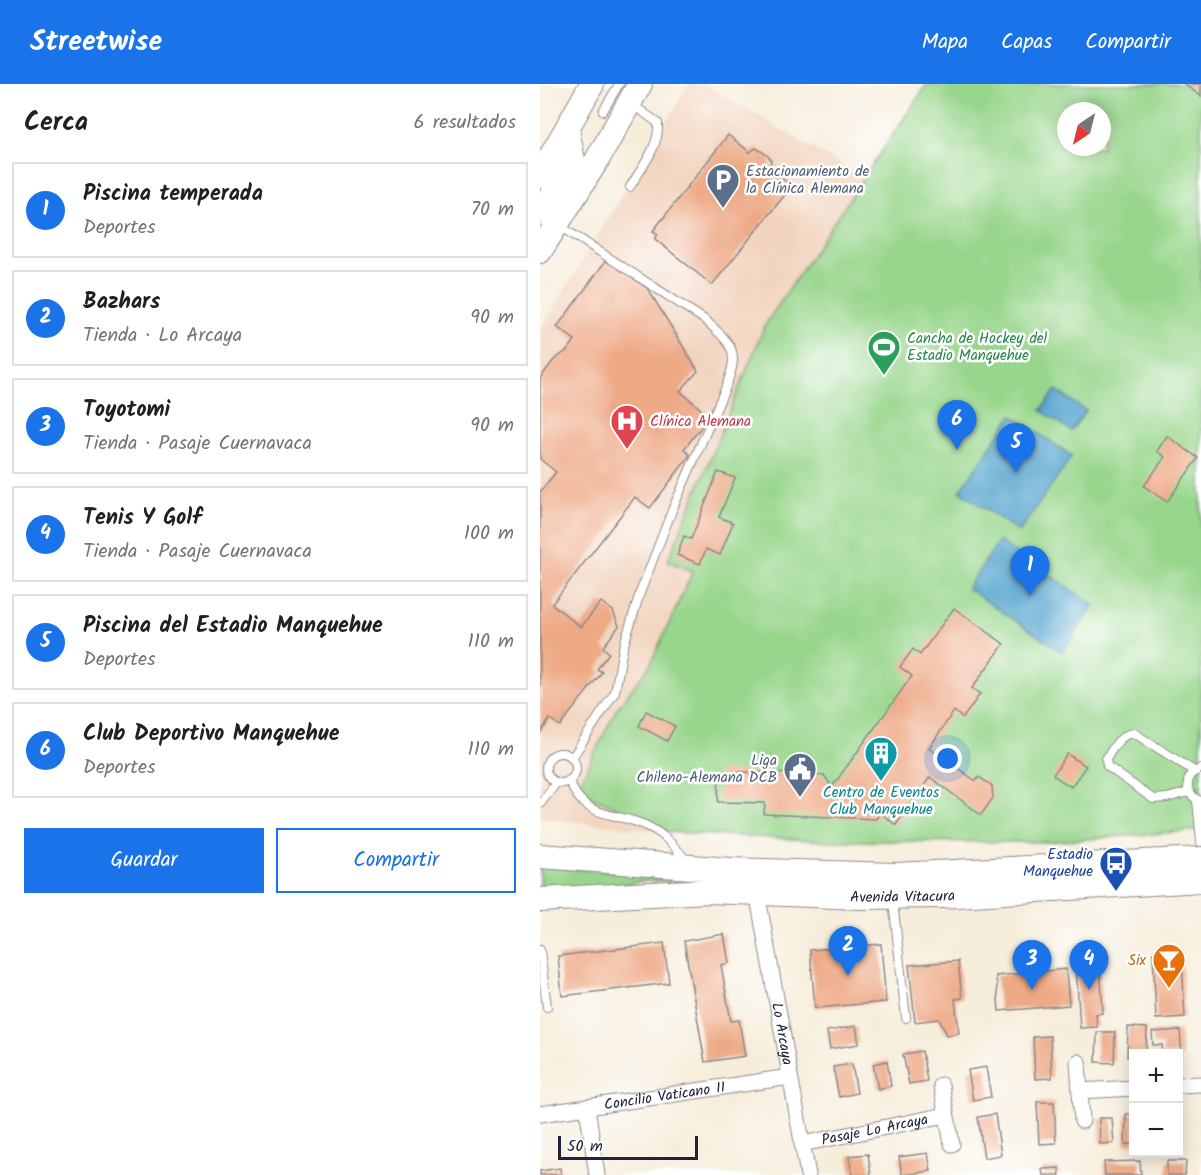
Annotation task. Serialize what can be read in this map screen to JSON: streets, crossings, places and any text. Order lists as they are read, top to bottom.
{
  "streets": {
    "main road": ["Avenida Vitacura"],
    "street": ["Lo Arcaya", "Concilio Vaticano II", "Pasaje Lo Arcaya"]
  },
  "crossings": [
    ["Avenida Vitacura", "Lo Arcaya"],
    ["Lo Arcaya", "Concilio Vaticano II"],
    ["Lo Arcaya", "Pasaje Lo Arcaya"]
  ],
  "places": {
    "parking": ["Estacionamiento de la Clínica Alemana"],
    "sports": ["Cancha de Hockey del Estadio Manquehue"],
    "hospital": ["Clínica Alemana"],
    "building": ["Centro de Eventos Club Manquehue"],
    "public building": ["Liga Chileno-Alemana DCB"],
    "bus stop": ["Estadio Manquehue"],
    "bar": ["Six"]
  },
  "scale_bar": "50 m",
  "north": "bottom left",
  "page": {
    "header": "Streetwise",
    "nav": ["Mapa", "Capas", "Compartir"],
    "heading": ["Cerca", "6 resultados"],
    "list": [
      {
        "mark": "1",
        "name": "Piscina temperada",
        "note": "Deportes",
        "value": "70 m"
      },
      {
        "mark": "2",
        "name": "Bazhars",
        "note": "Tienda · Lo Arcaya",
        "value": "90 m"
      },
      {
        "mark": "3",
        "name": "Toyotomi",
        "note": "Tienda · Pasaje Cuernavaca",
        "value": "90 m"
      },
      {
        "mark": "4",
        "name": "Tenis Y Golf",
        "note": "Tienda · Pasaje Cuernavaca",
        "value": "100 m"
      },
      {
        "mark": "5",
        "name": "Piscina del Estadio Manquehue",
        "note": "Deportes",
        "value": "110 m"
      },
      {
        "mark": "6",
        "name": "Club Deportivo Manquehue",
        "note": "Deportes",
        "value": "110 m"
      }
    ],
    "pins": [
      "6",
      "5",
      "1",
      "2",
      "3",
      "4"
    ],
    "buttons": ["Guardar", "Compartir"],
    "map_buttons": ["+", "−"],
    "scale": "50 m"
  }
}
